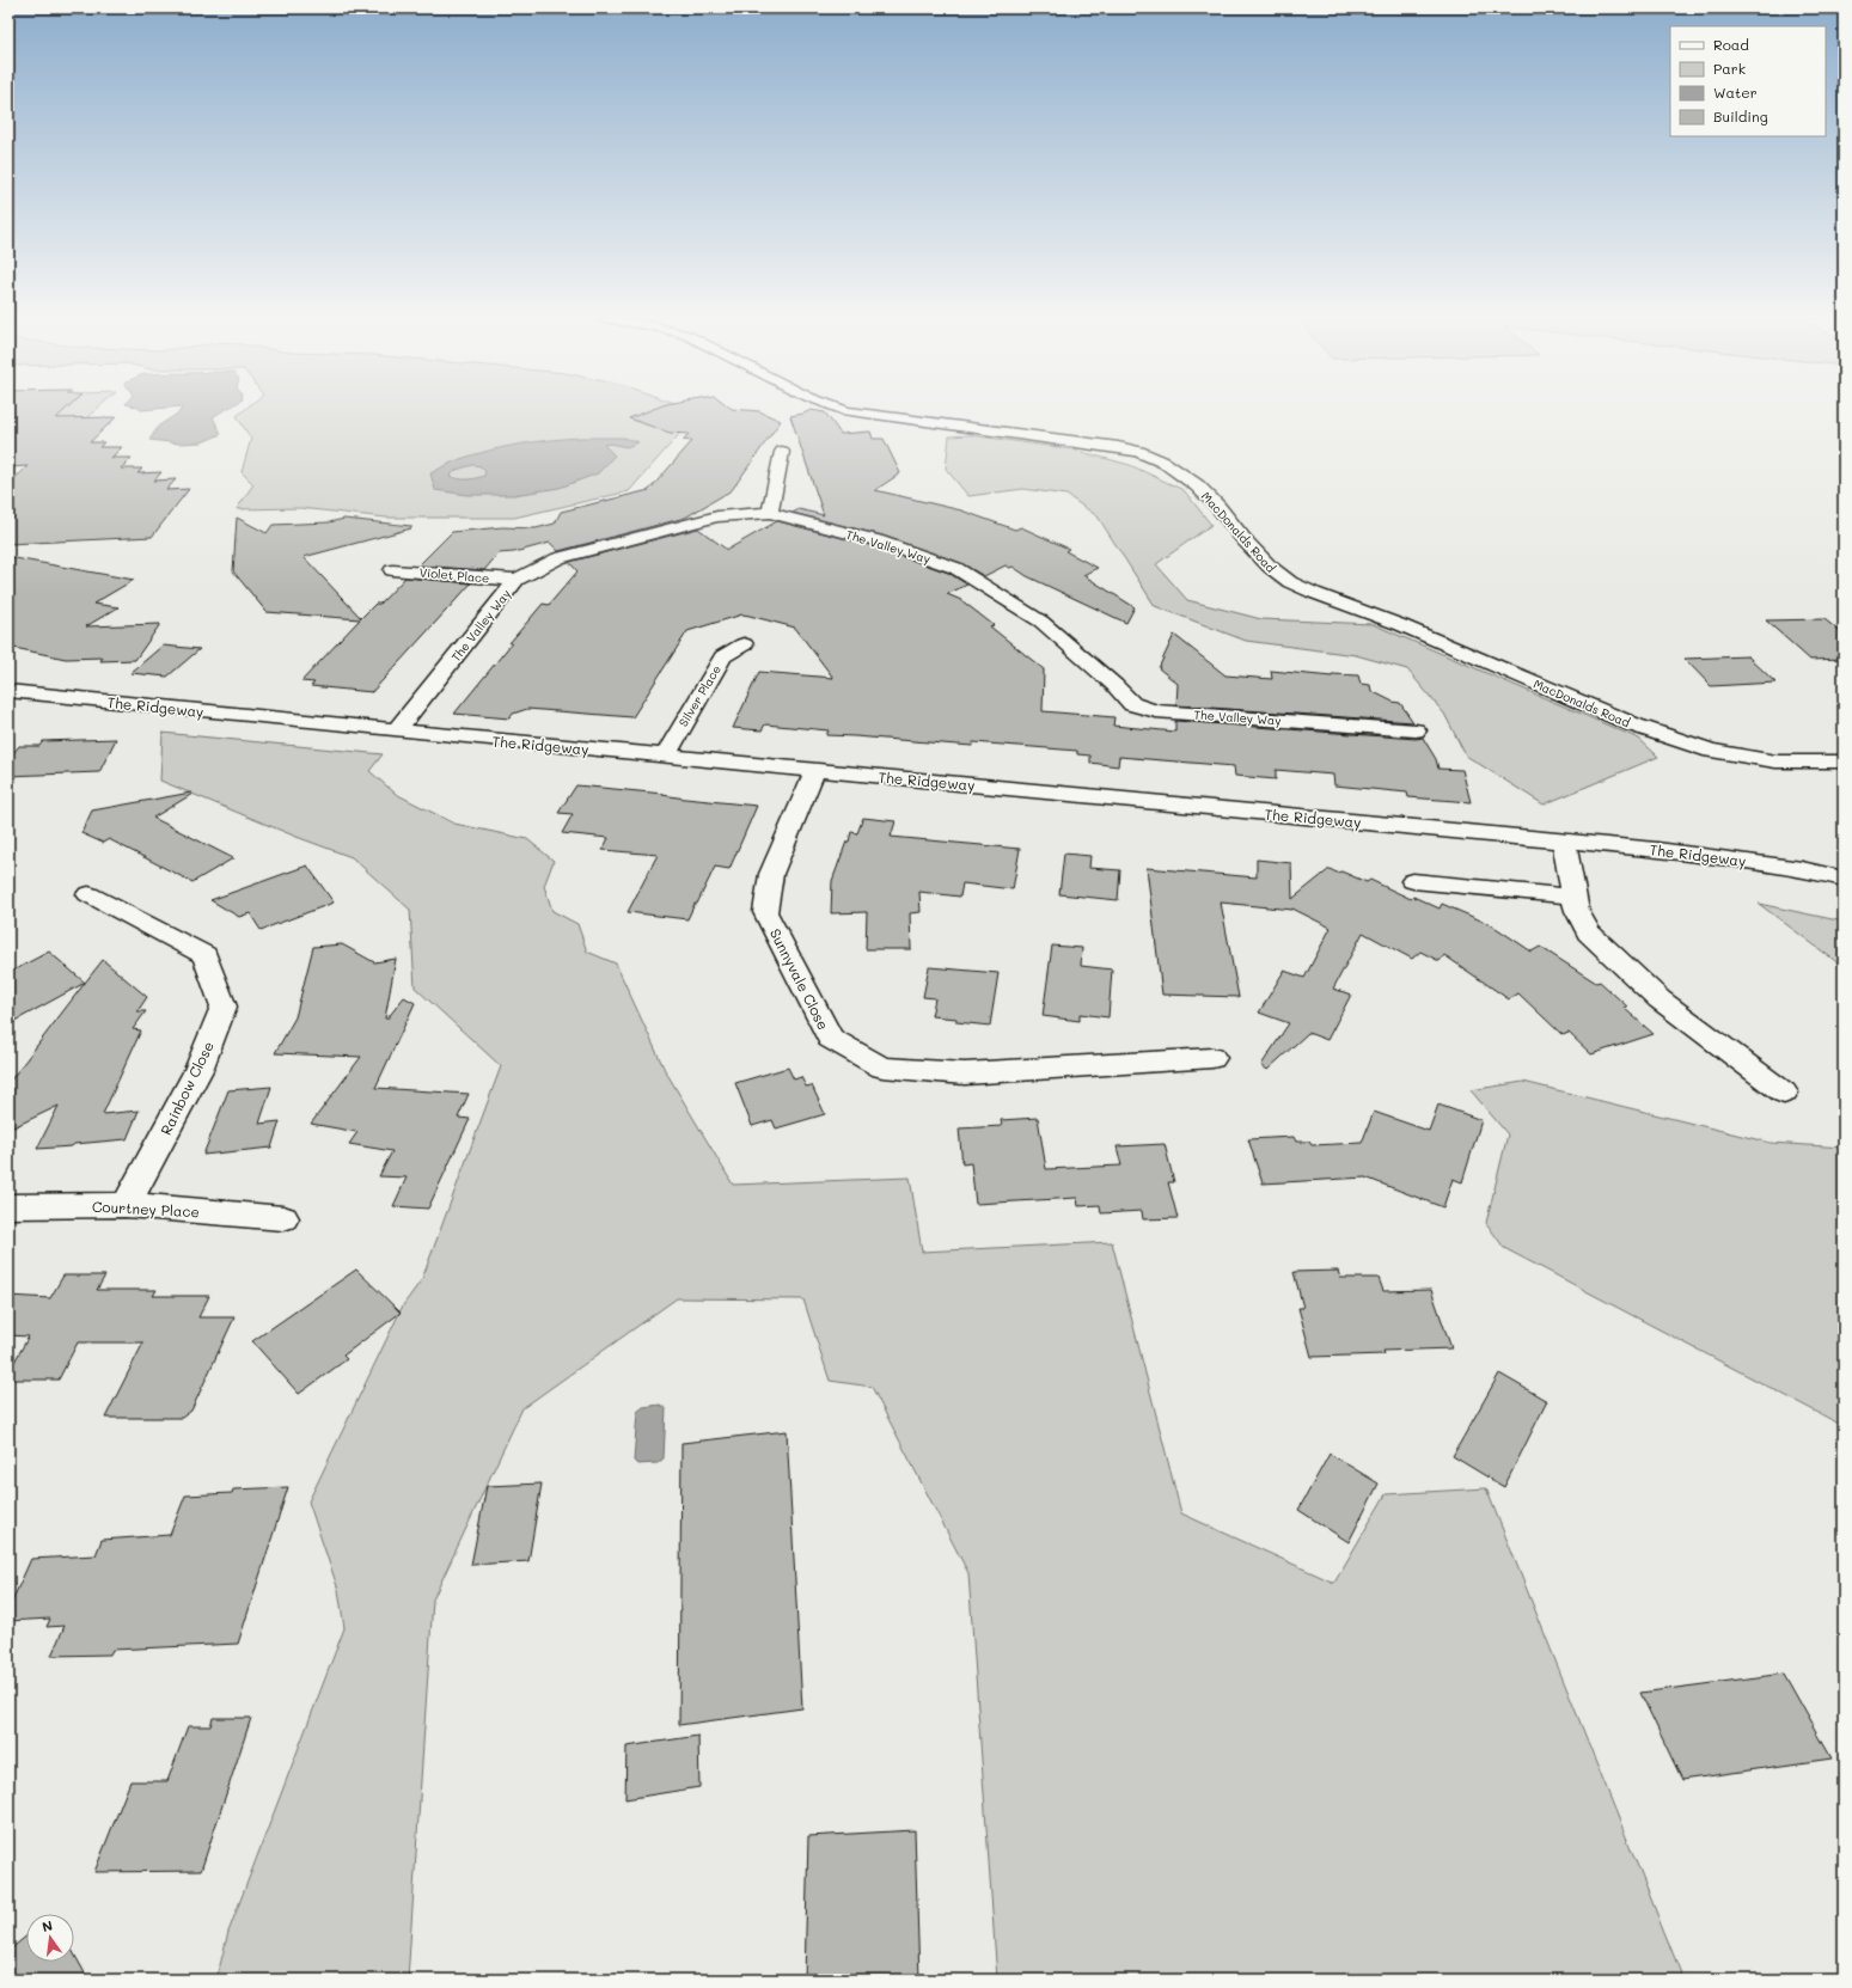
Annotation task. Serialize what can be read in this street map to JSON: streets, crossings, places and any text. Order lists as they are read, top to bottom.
{
  "streets": {
    "street": [
      "MacDonalds Road",
      "The Valley Way",
      "Violet Place",
      "Silver Place",
      "The Ridgeway",
      "Sunnyvale Close",
      "Rainbow Close",
      "Courtney Place"
    ]
  },
  "crossings": [
    ["The Valley Way", "Violet Place"],
    ["The Valley Way", "The Ridgeway"],
    ["Silver Place", "The Ridgeway"],
    ["The Ridgeway", "Sunnyvale Close"],
    ["Rainbow Close", "Courtney Place"]
  ],
  "legend": [
    "Road",
    "Park",
    "Water",
    "Building"
  ],
  "north": "top"
}
